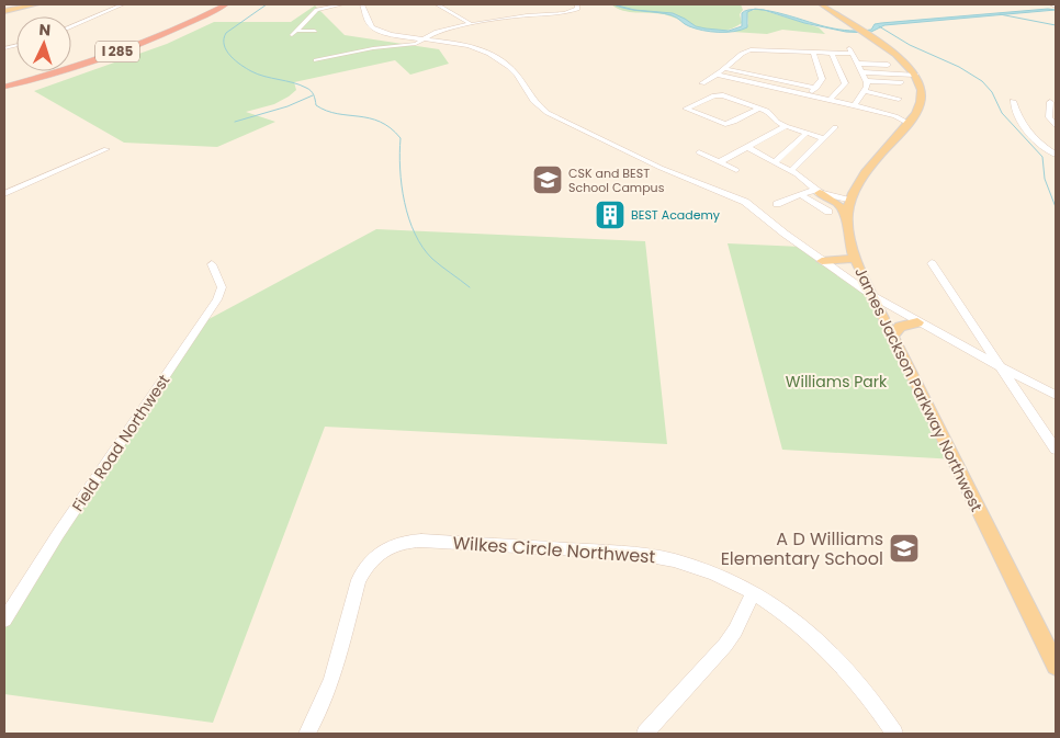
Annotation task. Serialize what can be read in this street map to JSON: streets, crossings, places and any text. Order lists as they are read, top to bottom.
{
  "streets": {
    "highway": ["I 285"],
    "main road": ["James Jackson Parkway Northwest"],
    "street": ["Field Road Northwest", "Wilkes Circle Northwest"]
  },
  "parks": ["Williams Park"],
  "places": {
    "school or university": ["CSK and BEST School Campus", "A D Williams Elementary School"],
    "building": ["BEST Academy"]
  },
  "north": "top"
}
